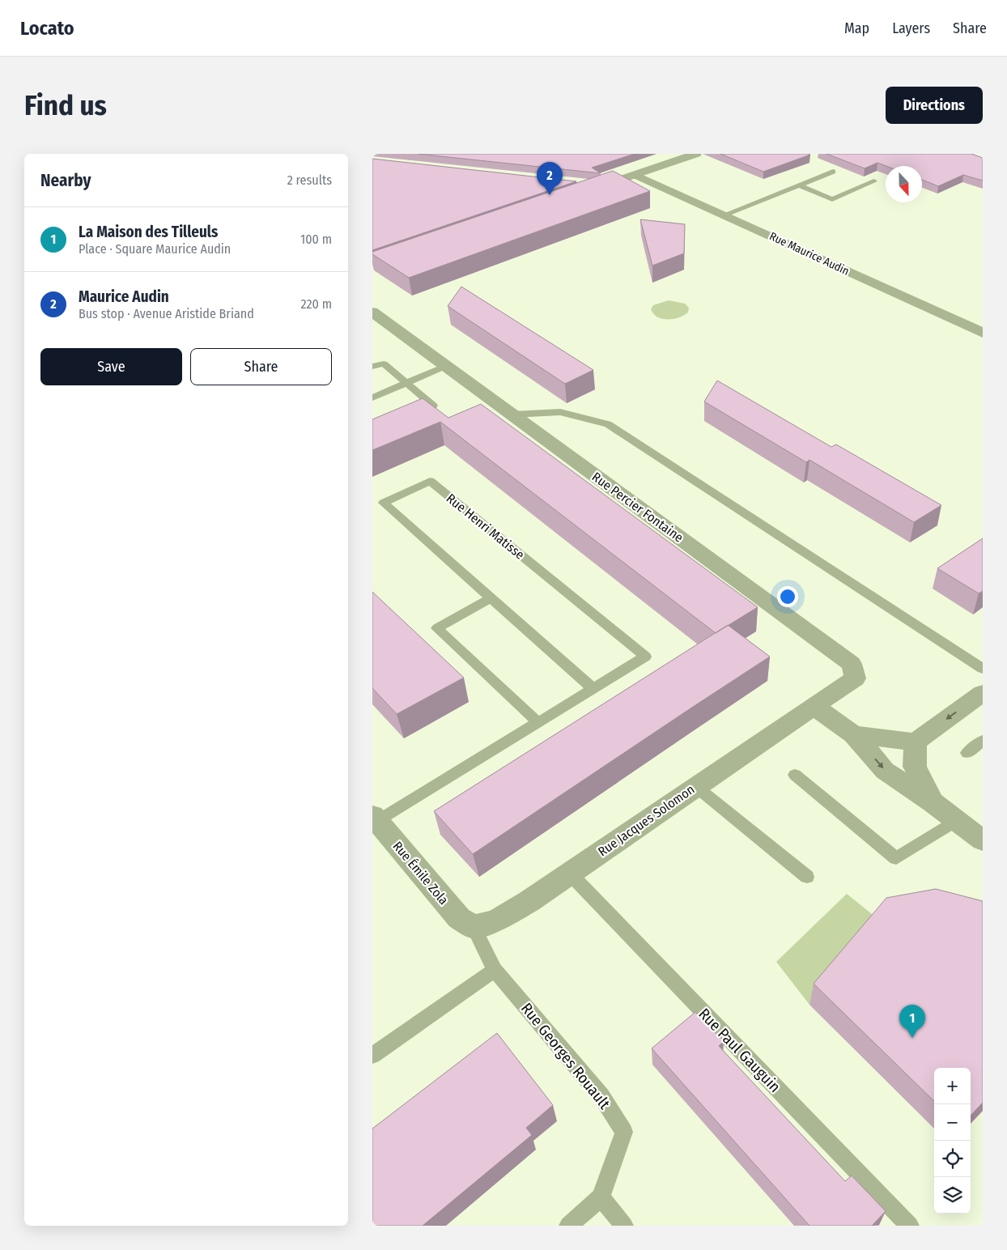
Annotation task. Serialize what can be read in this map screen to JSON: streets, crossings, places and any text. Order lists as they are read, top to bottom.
{
  "streets": {
    "street": [
      "Rue Maurice Audin",
      "Rue Percier Fontaine",
      "Rue Jacques Solomon",
      "Rue Émile Zola"
    ],
    "lane": ["Rue Henri Matisse", "Rue Paul Gauguin", "Rue Georges Rouault"]
  },
  "crossings": [
    ["Rue Percier Fontaine", "Rue Jacques Solomon"],
    ["Rue Henri Matisse", "Rue Émile Zola"],
    ["Rue Jacques Solomon", "Rue Émile Zola"],
    ["Rue Jacques Solomon", "Rue Paul Gauguin"],
    ["Rue Jacques Solomon", "Rue Georges Rouault"],
    ["Rue Émile Zola", "Rue Georges Rouault"]
  ],
  "north": "bottom",
  "page": {
    "header": "Locato",
    "nav": ["Map", "Layers", "Share"],
    "buttons": [
      "Directions",
      ["Save", "Share"]
    ],
    "title": "Find us",
    "heading": ["Nearby", "2 results"],
    "pins": ["2", "1"],
    "list": [
      {
        "mark": "1",
        "name": "La Maison des Tilleuls",
        "note": "Place · Square Maurice Audin",
        "value": "100 m"
      },
      {
        "mark": "2",
        "name": "Maurice Audin",
        "note": "Bus stop · Avenue Aristide Briand",
        "value": "220 m"
      }
    ],
    "map_buttons": ["+", "−"]
  }
}
